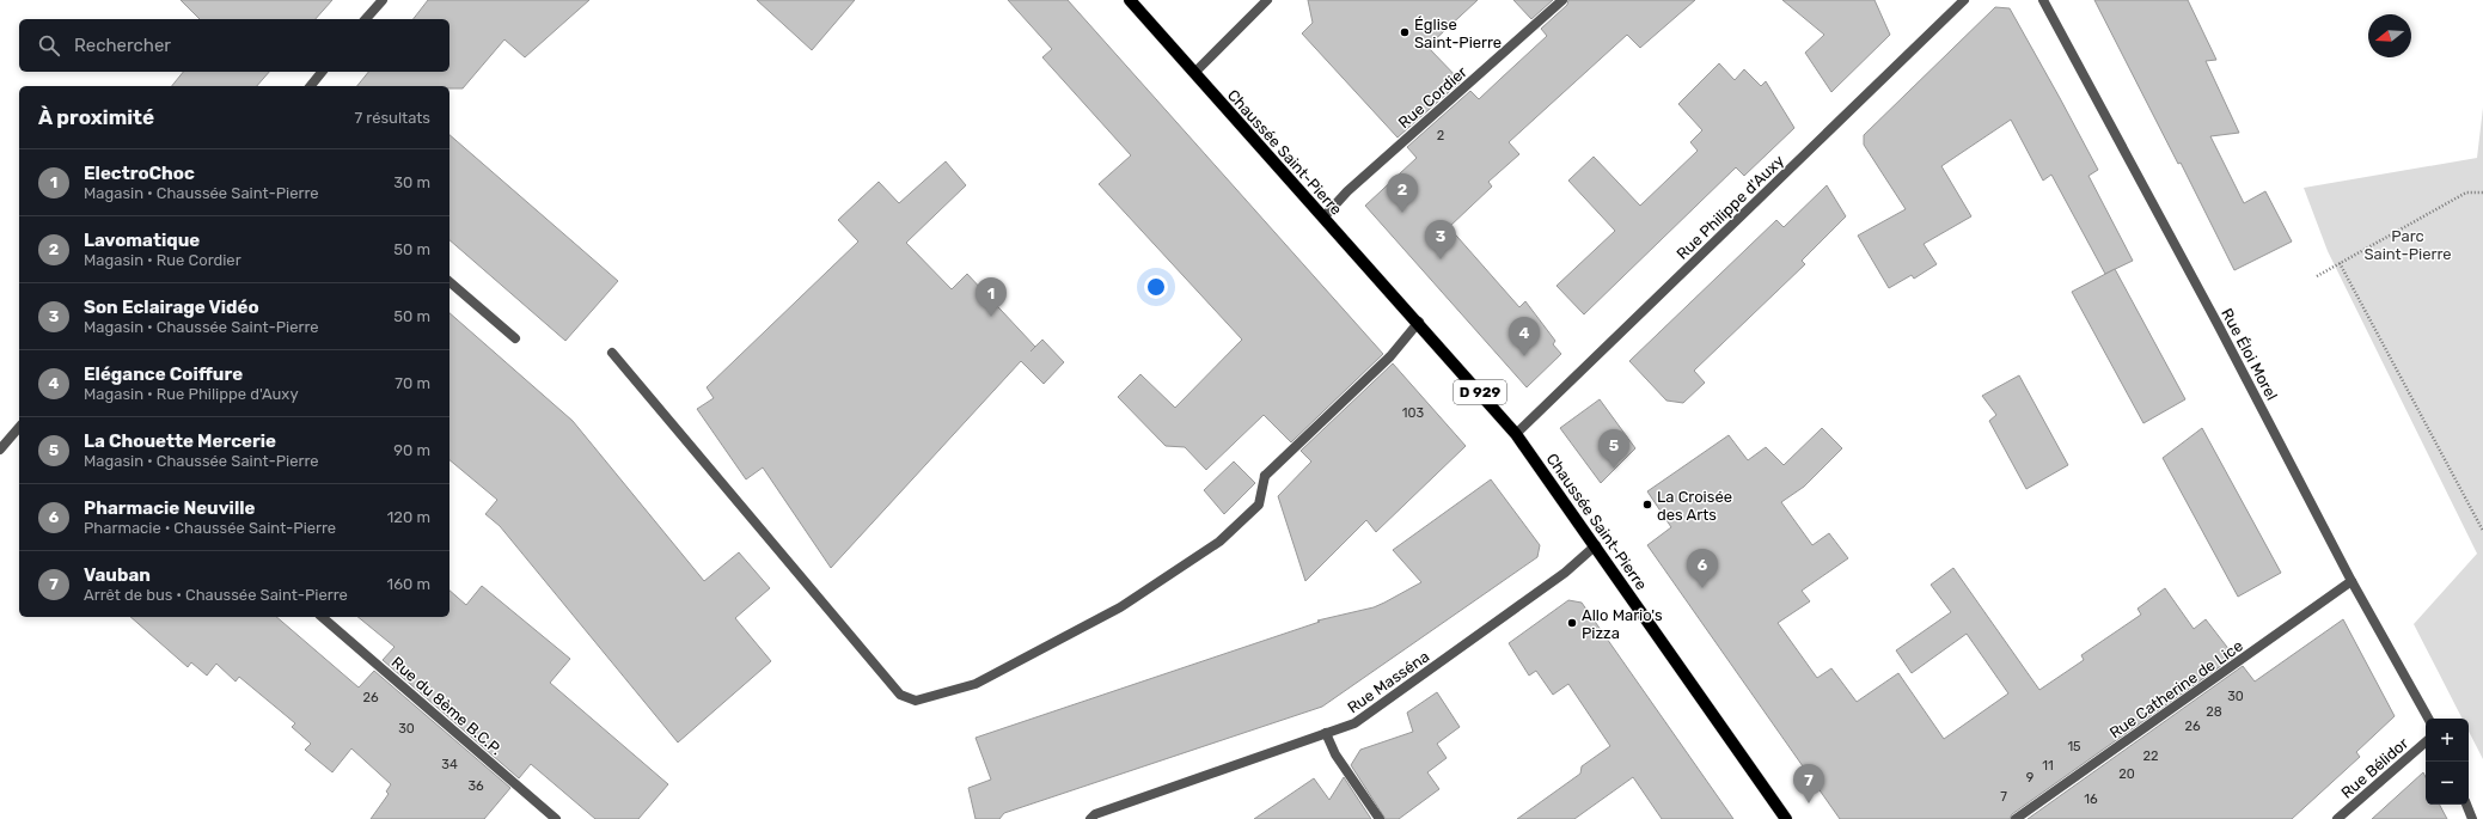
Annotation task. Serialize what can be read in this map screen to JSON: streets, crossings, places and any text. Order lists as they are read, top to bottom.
{
  "streets": {
    "main road": ["Chaussée Saint-Pierre", "D 929"],
    "street": [
      "Rue Cordier",
      "Rue Philippe d'Auxy",
      "Rue Éloi Morel",
      "Rue Masséna",
      "Rue Catherine de Lice",
      "Rue du 8ème B.C.P.",
      "Rue Bélidor"
    ]
  },
  "crossings": [
    ["Rue Cordier", "Chaussée Saint-Pierre"],
    ["Chaussée Saint-Pierre", "Rue Philippe d'Auxy"],
    ["Chaussée Saint-Pierre", "Rue Masséna"],
    ["Rue Éloi Morel", "Rue Catherine de Lice"]
  ],
  "parks": ["Parc Saint-Pierre"],
  "places": ["Église Saint-Pierre", "La Croisée des Arts", "Allo Mario's Pizza"],
  "house_numbers": [
    "2",
    "103",
    "30",
    "26",
    "28",
    "26",
    "30",
    "15",
    "22",
    "34",
    "11",
    "20",
    "9",
    "36",
    "7",
    "16"
  ],
  "north": "left",
  "page": {
    "search": "Rechercher",
    "heading": ["À proximité", "7 résultats"],
    "list": [
      {
        "mark": "1",
        "name": "ElectroChoc",
        "note": "Magasin · Chaussée Saint-Pierre",
        "value": "30 m"
      },
      {
        "mark": "2",
        "name": "Lavomatique",
        "note": "Magasin · Rue Cordier",
        "value": "50 m"
      },
      {
        "mark": "3",
        "name": "Son Eclairage Vidéo",
        "note": "Magasin · Chaussée Saint-Pierre",
        "value": "50 m"
      },
      {
        "mark": "4",
        "name": "Elégance Coiffure",
        "note": "Magasin · Rue Philippe d'Auxy",
        "value": "70 m"
      },
      {
        "mark": "5",
        "name": "La Chouette Mercerie",
        "note": "Magasin · Chaussée Saint-Pierre",
        "value": "90 m"
      },
      {
        "mark": "6",
        "name": "Pharmacie Neuville",
        "note": "Pharmacie · Chaussée Saint-Pierre",
        "value": "120 m"
      },
      {
        "mark": "7",
        "name": "Vauban",
        "note": "Arrêt de bus · Chaussée Saint-Pierre",
        "value": "160 m"
      }
    ],
    "pins": [
      "2",
      "3",
      "1",
      "4",
      "5",
      "6",
      "7"
    ],
    "map_buttons": ["+", "−"]
  }
}
